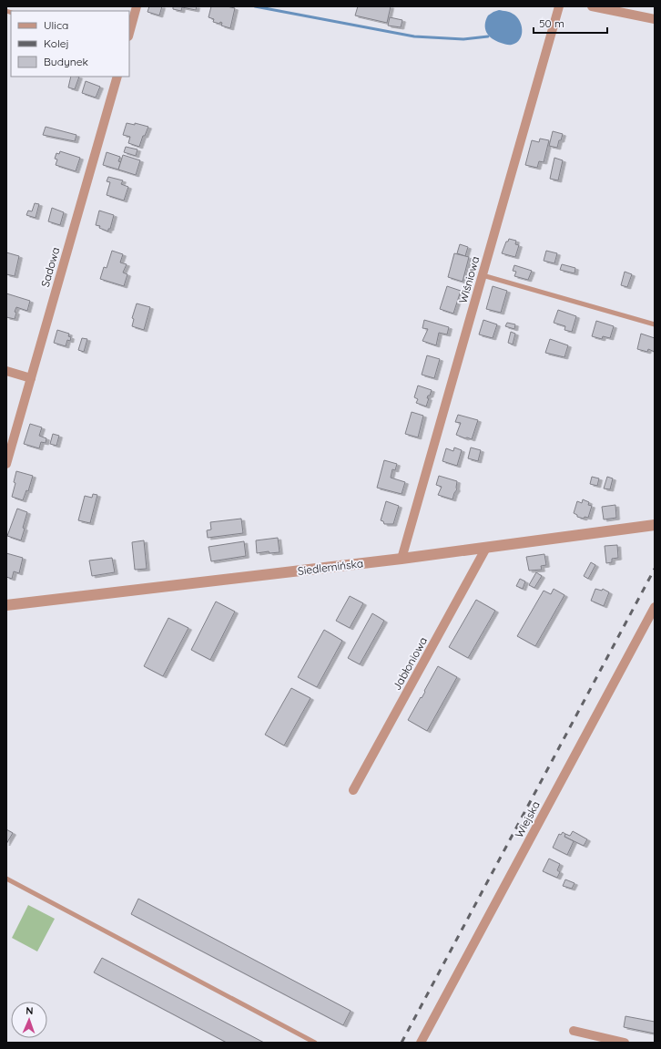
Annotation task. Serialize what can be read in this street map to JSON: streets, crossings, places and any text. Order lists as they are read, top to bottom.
{
  "streets": {
    "street": [
      "Sadowa",
      "Wiśniowa",
      "Siedlemińska",
      "Jabłoniowa",
      "Wiejska"
    ]
  },
  "crossings": [
    ["Wiśniowa", "Siedlemińska"],
    ["Siedlemińska", "Jabłoniowa"]
  ],
  "legend": ["Ulica", "Kolej", "Budynek"],
  "scale_bar": "50 m",
  "north": "top"
}
